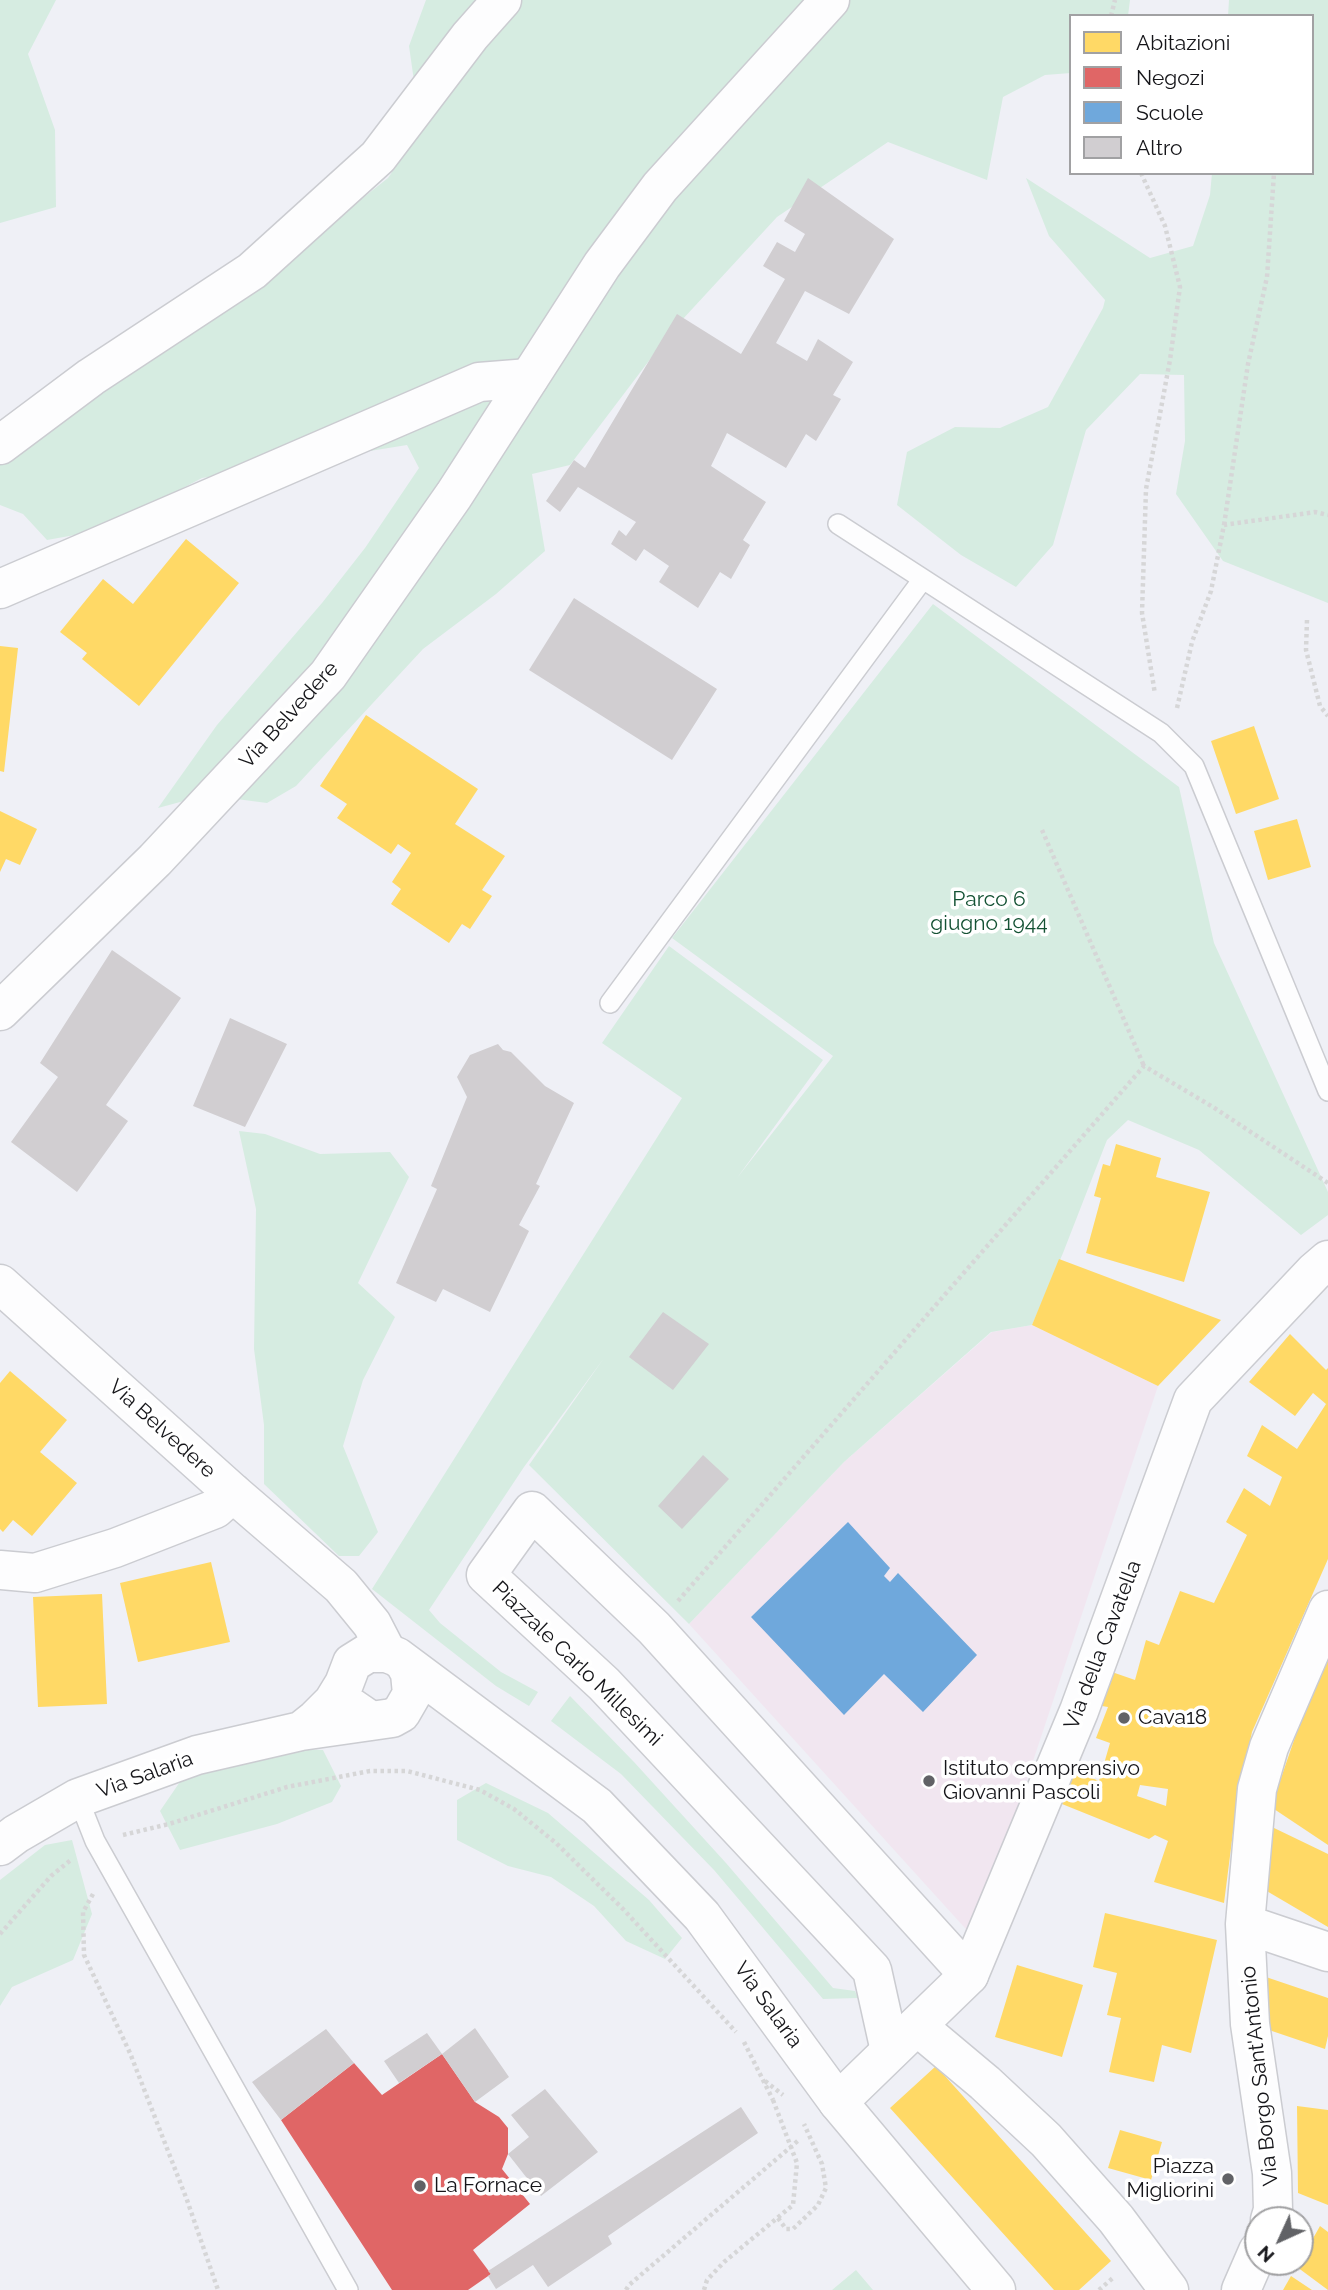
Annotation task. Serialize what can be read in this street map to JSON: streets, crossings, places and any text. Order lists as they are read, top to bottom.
{
  "streets": {
    "street": [
      "Via Belvedere",
      "Via della Cavatella",
      "Piazzale Carlo Millesimi",
      "Via Salaria",
      "Via Borgo Sant'Antonio"
    ]
  },
  "crossings": [
    ["Via Belvedere", "Via Salaria"],
    ["Via della Cavatella", "Piazzale Carlo Millesimi"],
    ["Via della Cavatella", "Via Salaria"]
  ],
  "parks": ["Parco 6 giugno 1944"],
  "places": [
    "Cava18",
    "Istituto comprensivo Giovanni Pascoli",
    "Piazza Migliorini",
    "La Fornace"
  ],
  "legend": [
    "Abitazioni",
    "Negozi",
    "Scuole",
    "Altro"
  ],
  "north": "bottom left"
}
